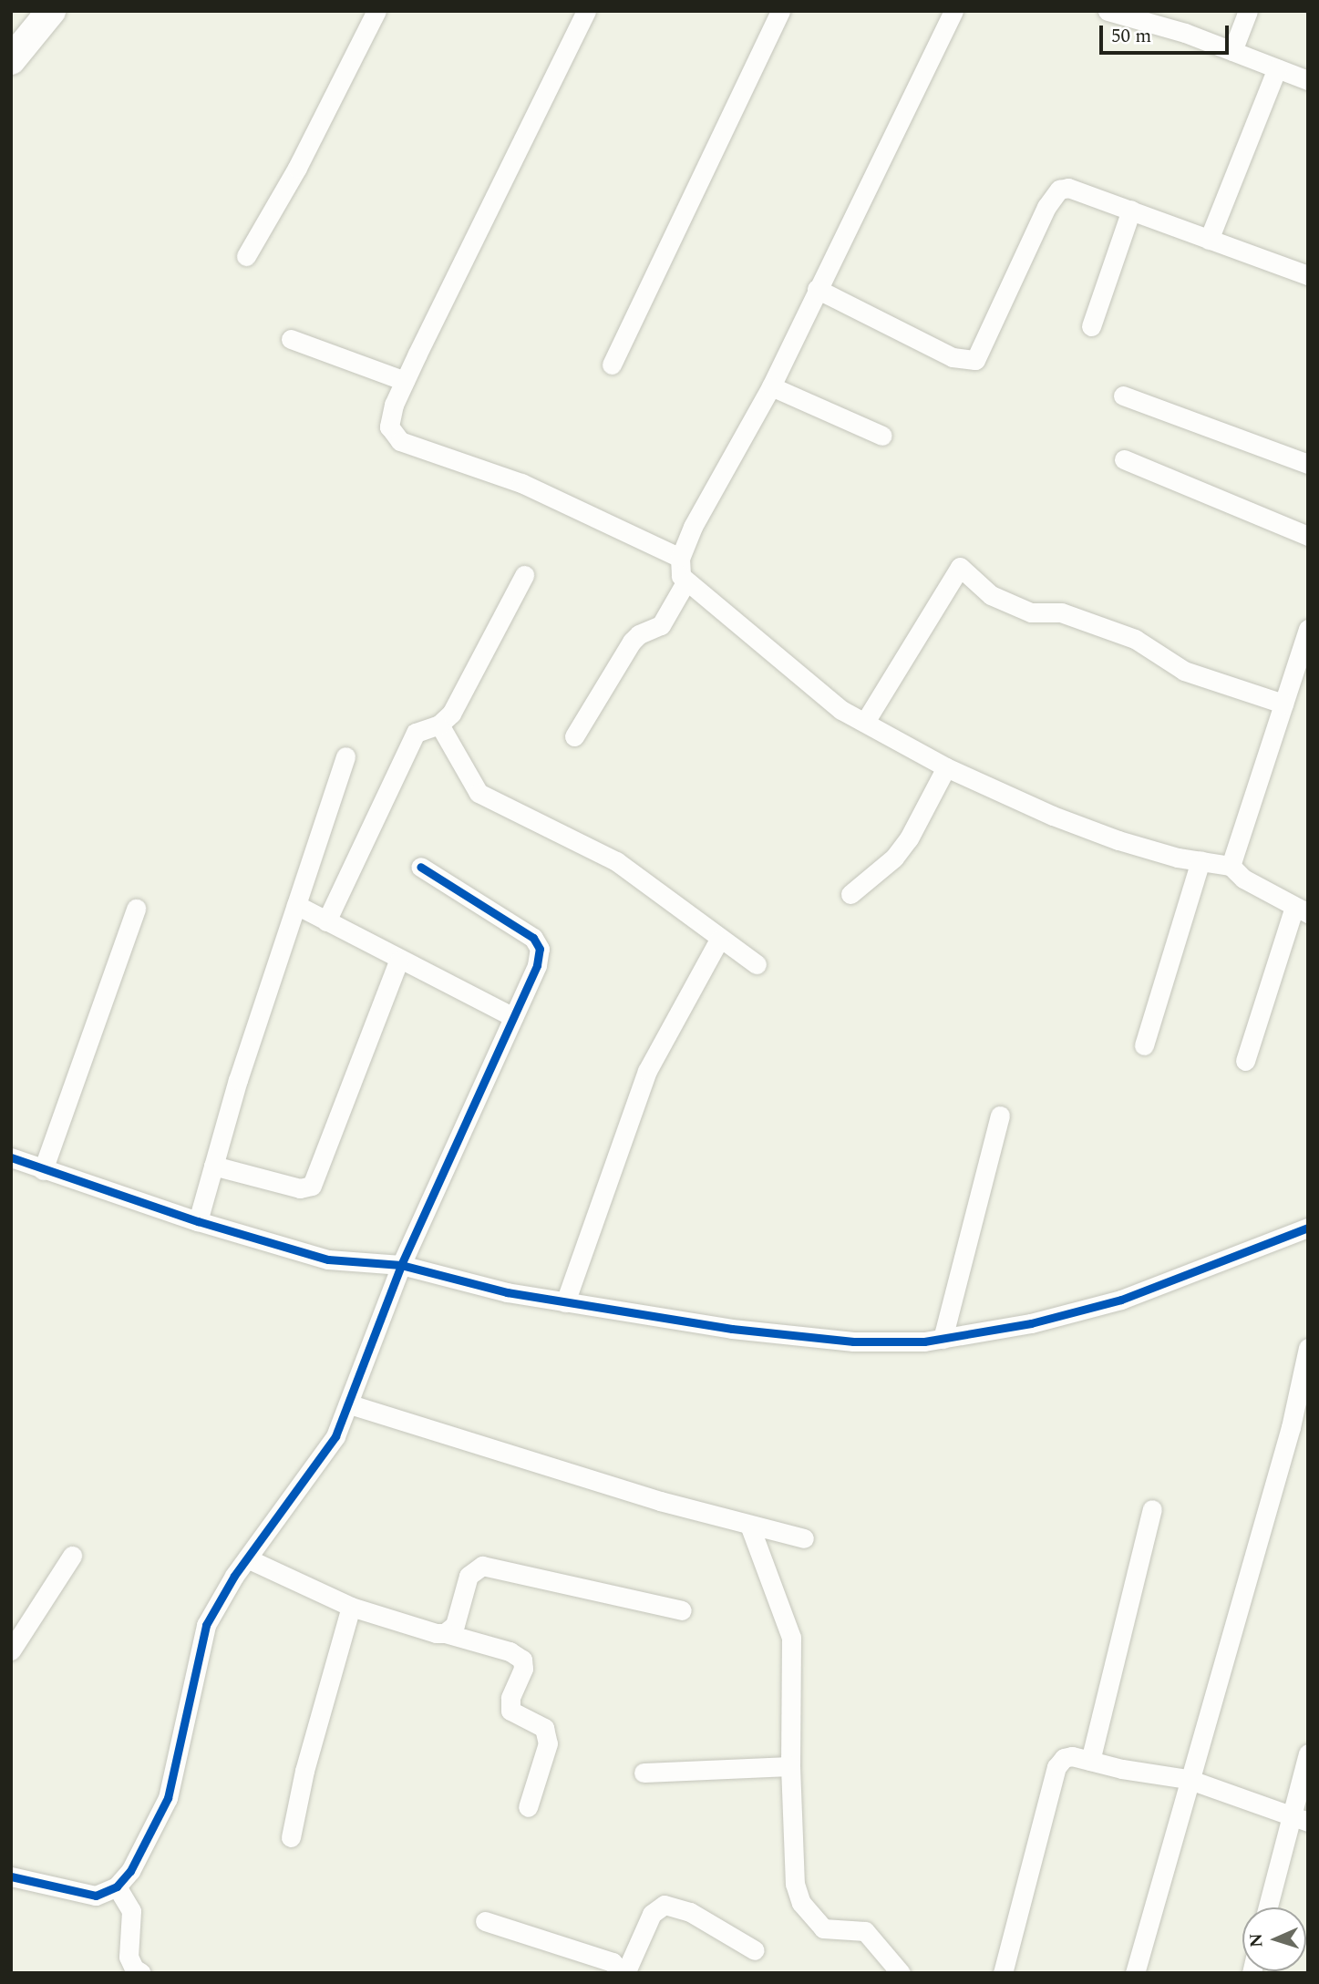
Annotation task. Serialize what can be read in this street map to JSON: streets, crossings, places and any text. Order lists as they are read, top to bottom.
{
  "scale_bar": "50 m",
  "north": "left"
}
